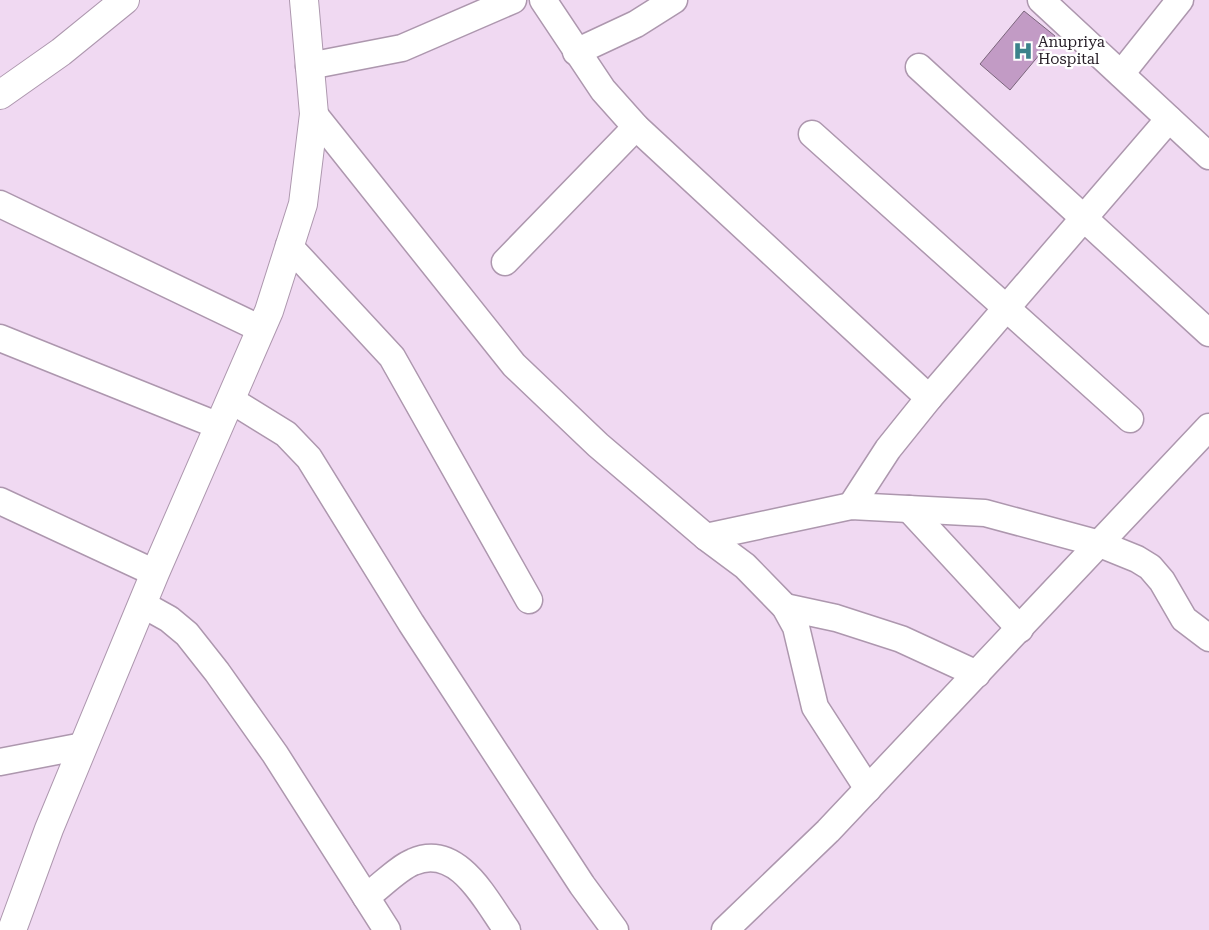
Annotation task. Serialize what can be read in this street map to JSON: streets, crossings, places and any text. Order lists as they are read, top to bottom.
{
  "places": {
    "hospital": ["Anupriya Hospital"]
  }
}
